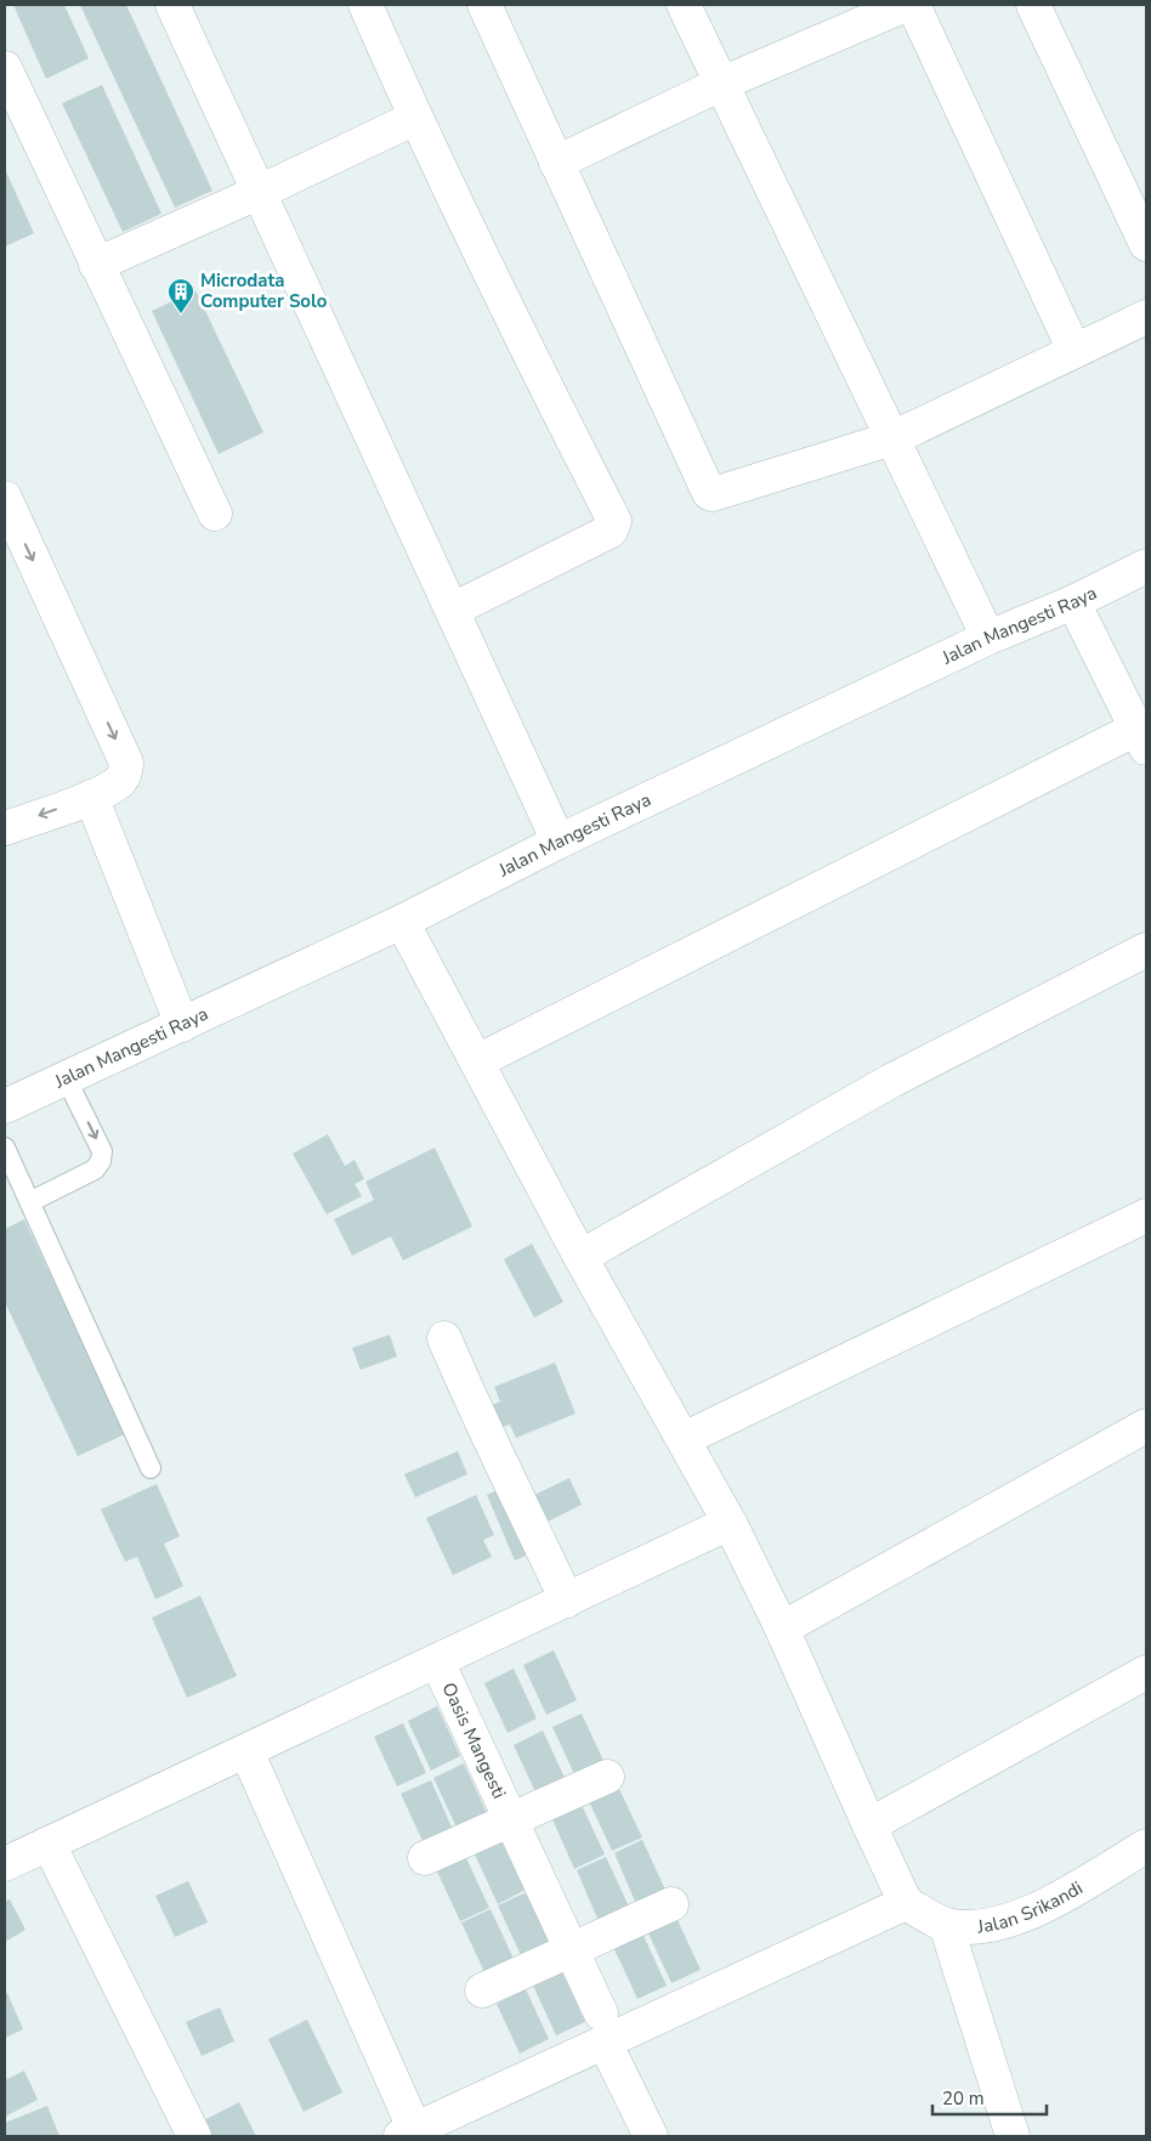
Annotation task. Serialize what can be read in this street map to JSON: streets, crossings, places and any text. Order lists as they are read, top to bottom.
{
  "streets": {
    "street": ["Jalan Mangesti Raya", "Oasis Mangesti", "Jalan Srikandi"]
  },
  "places": {
    "building": ["Microdata Computer Solo"]
  },
  "scale_bar": "20 m"
}
